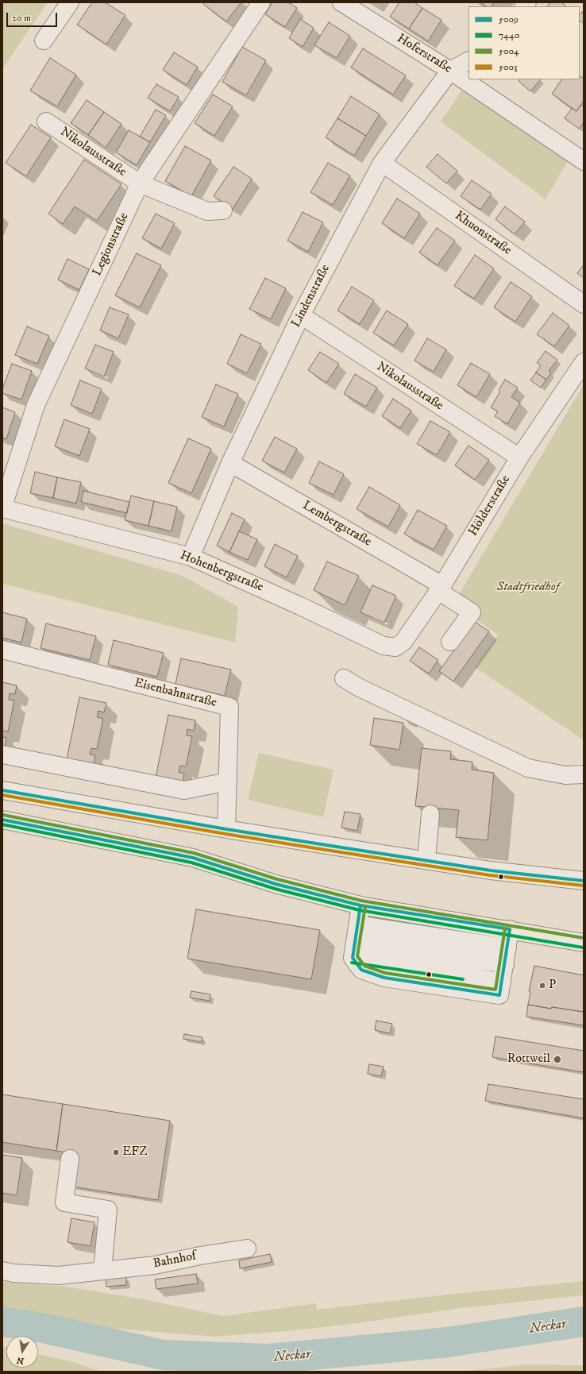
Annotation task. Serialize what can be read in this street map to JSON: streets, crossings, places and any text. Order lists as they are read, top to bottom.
{
  "streets": {
    "street": [
      "Hoferstraße",
      "Nikolausstraße",
      "Khuonstraße",
      "Legionstraße",
      "Lindenstraße",
      "Hölderstraße",
      "Lembergstraße",
      "Hohenbergstraße",
      "Eisenbahnstraße",
      "Bahnhof"
    ]
  },
  "crossings": [
    ["Hoferstraße", "Lindenstraße"],
    ["Nikolausstraße", "Legionstraße"],
    ["Nikolausstraße", "Lindenstraße"],
    ["Nikolausstraße", "Hölderstraße"],
    ["Khuonstraße", "Lindenstraße"],
    ["Legionstraße", "Hohenbergstraße"],
    ["Lindenstraße", "Lembergstraße"],
    ["Lindenstraße", "Hohenbergstraße"],
    ["Hölderstraße", "Lembergstraße"],
    ["Hölderstraße", "Hohenbergstraße"]
  ],
  "water": ["Neckar"],
  "parks": ["Stadtfriedhof"],
  "places": ["P", "Rottweil", "EFZ"],
  "lines": [
    "transit line 5009",
    "transit line 5003",
    "transit line 5004",
    "transit line 7440"
  ],
  "legend": [
    "5009",
    "7440",
    "5004",
    "5003"
  ],
  "scale_bar": "20 m",
  "north": "bottom"
}
